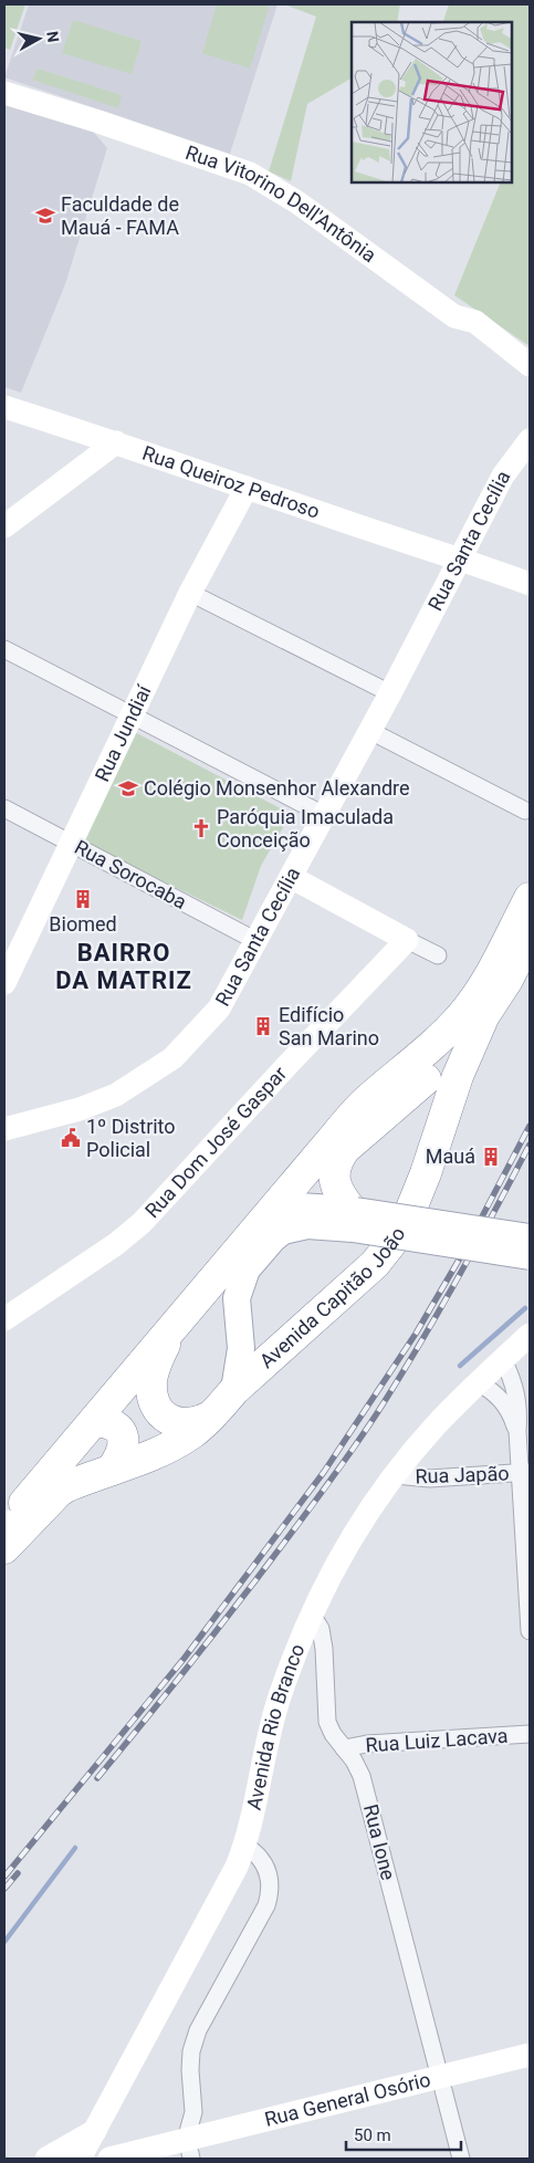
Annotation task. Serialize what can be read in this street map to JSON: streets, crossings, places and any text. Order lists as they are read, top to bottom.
{
  "streets": {
    "highway": ["Avenida Capitão João"],
    "street": [
      "Rua Vitorino Dell'Antônia",
      "Rua Queiroz Pedroso",
      "Rua Santa Cecília",
      "Rua Jundiaí",
      "Rua Sorocaba",
      "Rua Dom José Gaspar",
      "Rua Japão",
      "Avenida Rio Branco",
      "Rua Luiz Lacava",
      "Rua Ione",
      "Rua General Osório"
    ]
  },
  "crossings": [
    ["Rua Queiroz Pedroso", "Rua Santa Cecília"],
    ["Rua Queiroz Pedroso", "Rua Jundiaí"],
    ["Rua Santa Cecília", "Rua Sorocaba"],
    ["Rua Jundiaí", "Rua Sorocaba"],
    ["Rua Japão", "Avenida Rio Branco"],
    ["Avenida Rio Branco", "Rua Ione"],
    ["Rua Luiz Lacava", "Rua Ione"],
    ["Rua Ione", "Rua General Osório"]
  ],
  "districts": ["BAIRRO DA MATRIZ"],
  "places": {
    "school or university": ["Faculdade de Mauá - FAMA", "Colégio Monsenhor Alexandre"],
    "church": ["Paróquia Imaculada Conceição"],
    "building": ["Biomed", "Edifício San Marino", "Mauá"],
    "public building": ["1º Distrito Policial"]
  },
  "scale_bar": "50 m",
  "north": "right"
}
